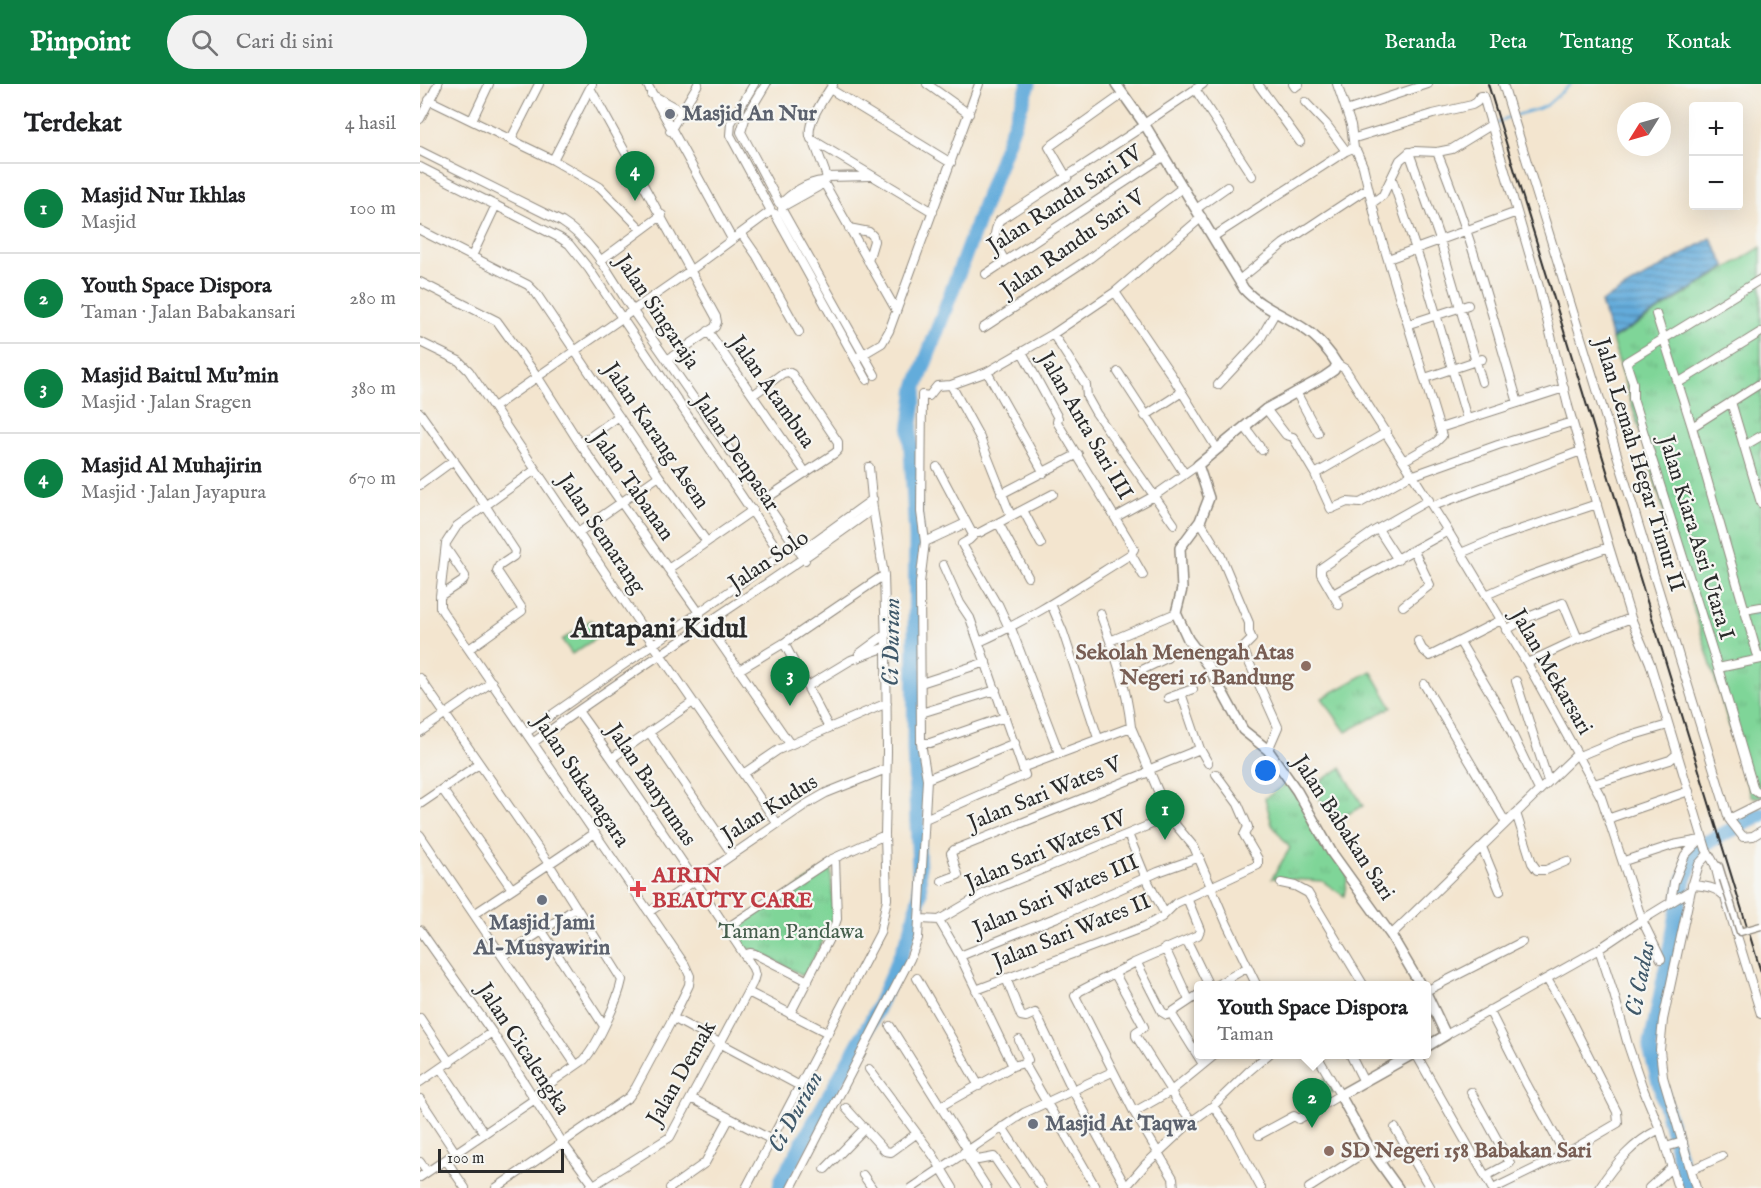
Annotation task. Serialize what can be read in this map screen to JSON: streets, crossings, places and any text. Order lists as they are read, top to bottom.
{
  "streets": {
    "street": [
      "Jalan Randu Sari IV",
      "Jalan Randu Sari V",
      "Jalan Singaraja",
      "Jalan Atambua",
      "Jalan Anta Sari III",
      "Jalan Karang Asem",
      "Jalan Denpasar",
      "Jalan Lemah Hegar Timur II",
      "Jalan Tabanan",
      "Jalan Semarang",
      "Jalan Kiara Asri Utara I",
      "Jalan Solo",
      "Jalan Mekarsari",
      "Jalan Sukanagara",
      "Jalan Banyumas",
      "Jalan Sari Wates V",
      "Jalan Kudus",
      "Jalan Babakan Sari",
      "Jalan Sari Wates IV",
      "Jalan Sari Wates III",
      "Jalan Sari Wates II",
      "Jalan Cicalengka",
      "Jalan Demak"
    ]
  },
  "crossings": [
    ["Jalan Singaraja", "Jalan Denpasar"],
    ["Jalan Singaraja", "Jalan Solo"],
    ["Jalan Denpasar", "Jalan Tabanan"],
    ["Jalan Semarang", "Jalan Solo"],
    ["Jalan Semarang", "Jalan Sukanagara"],
    ["Jalan Semarang", "Jalan Kudus"],
    ["Jalan Solo", "Jalan Sukanagara"],
    ["Jalan Solo", "Jalan Banyumas"],
    ["Jalan Sukanagara", "Jalan Kudus"],
    ["Jalan Sukanagara", "Jalan Cicalengka"],
    ["Jalan Banyumas", "Jalan Kudus"],
    ["Jalan Cicalengka", "Jalan Demak"]
  ],
  "districts": ["Antapani Kidul"],
  "water": ["Ci Durian", "Ci Cadas"],
  "parks": ["Taman Pandawa"],
  "places": {
    "other": [
      "Masjid An Nur",
      "Sekolah Menengah Atas Negeri 16 Bandung",
      "Masjid Jami Al-Musyawirin",
      "Masjid At Taqwa",
      "SD Negeri 158 Babakan Sari"
    ],
    "health": ["AIRIN BEAUTY CARE"]
  },
  "scale_bar": "100 m",
  "north": "bottom left",
  "page": {
    "header": "Pinpoint",
    "search": "Cari di sini",
    "nav": [
      "Beranda",
      "Peta",
      "Tentang",
      "Kontak"
    ],
    "heading": ["Terdekat", "4 hasil"],
    "map_buttons": ["+", "−"],
    "pins": [
      "4",
      "3",
      "1",
      "2"
    ],
    "list": [
      {
        "mark": "1",
        "name": "Masjid Nur Ikhlas",
        "note": "Masjid",
        "value": "100 m"
      },
      {
        "mark": "2",
        "name": "Youth Space Dispora",
        "note": "Taman · Jalan Babakansari",
        "value": "280 m"
      },
      {
        "mark": "3",
        "name": "Masjid Baitul Mu'min",
        "note": "Masjid · Jalan Sragen",
        "value": "380 m"
      },
      {
        "mark": "4",
        "name": "Masjid Al Muhajirin",
        "note": "Masjid · Jalan Jayapura",
        "value": "670 m"
      }
    ],
    "popup": ["Youth Space Dispora", "Taman"],
    "scale": "100 m"
  }
}
